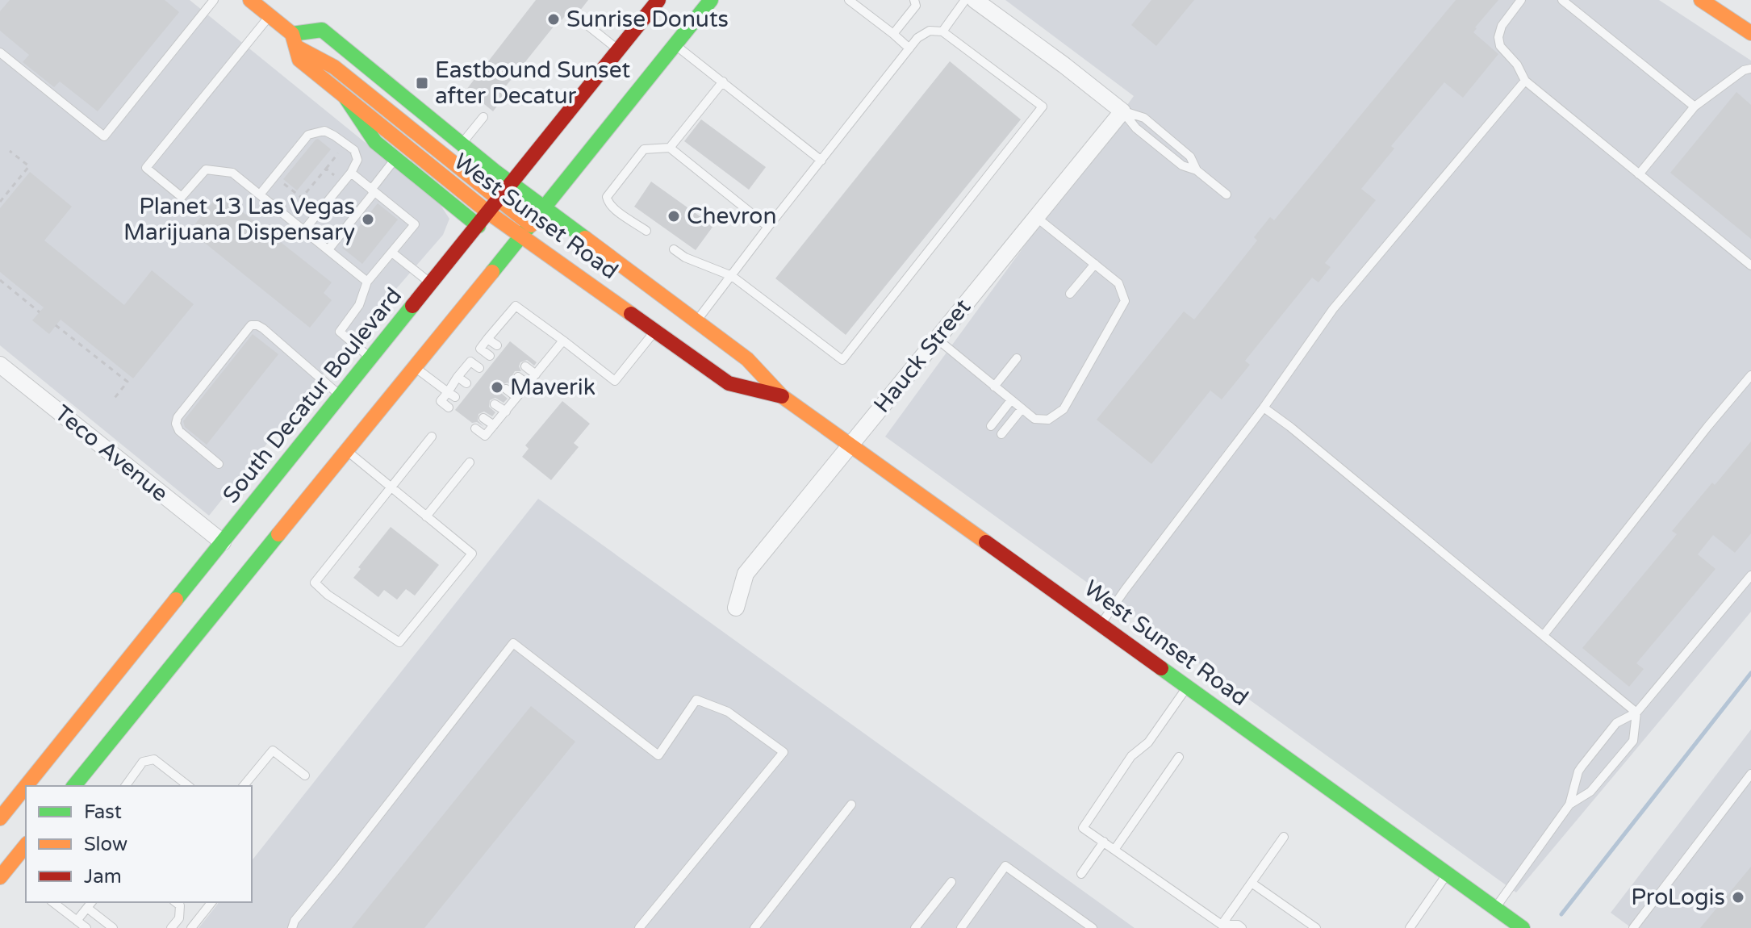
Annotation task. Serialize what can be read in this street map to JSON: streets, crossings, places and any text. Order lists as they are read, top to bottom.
{
  "streets": {
    "main road": ["West Sunset Road", "South Decatur Boulevard"],
    "street": ["Hauck Street", "Teco Avenue"]
  },
  "crossings": [
    ["West Sunset Road", "Hauck Street"],
    ["West Sunset Road", "South Decatur Boulevard"],
    ["South Decatur Boulevard", "Teco Avenue"]
  ],
  "places": {
    "other": [
      "Sunrise Donuts",
      "Chevron",
      "Planet 13 Las Vegas Marijuana Dispensary",
      "Maverik",
      "ProLogis"
    ],
    "transit": ["Eastbound Sunset after Decatur"]
  },
  "legend": ["Fast", "Slow", "Jam"]
}
